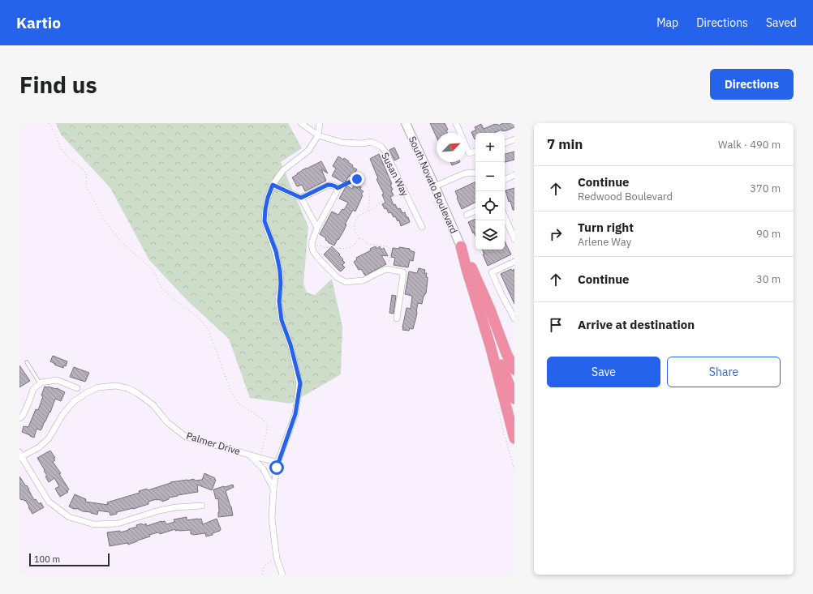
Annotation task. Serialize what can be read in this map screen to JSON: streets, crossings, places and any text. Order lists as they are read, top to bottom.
{
  "streets": {
    "main road": ["South Novato Boulevard"],
    "street": ["Susan Way", "Palmer Drive"]
  },
  "scale_bar": "100 m",
  "north": "top right",
  "page": {
    "header": "Kartio",
    "nav": ["Map", "Directions", "Saved"],
    "buttons": [
      "Directions",
      ["Save", "Share"]
    ],
    "title": "Find us",
    "heading": ["7 min", "Walk · 490 m"],
    "map_buttons": ["+", "−"],
    "list": [
      ["Continue", "Redwood Boulevard", "370 m"],
      ["Turn right", "Arlene Way", "90 m"],
      ["Continue", "30 m"],
      "Arrive at destination"
    ],
    "scale": "100 m"
  }
}
